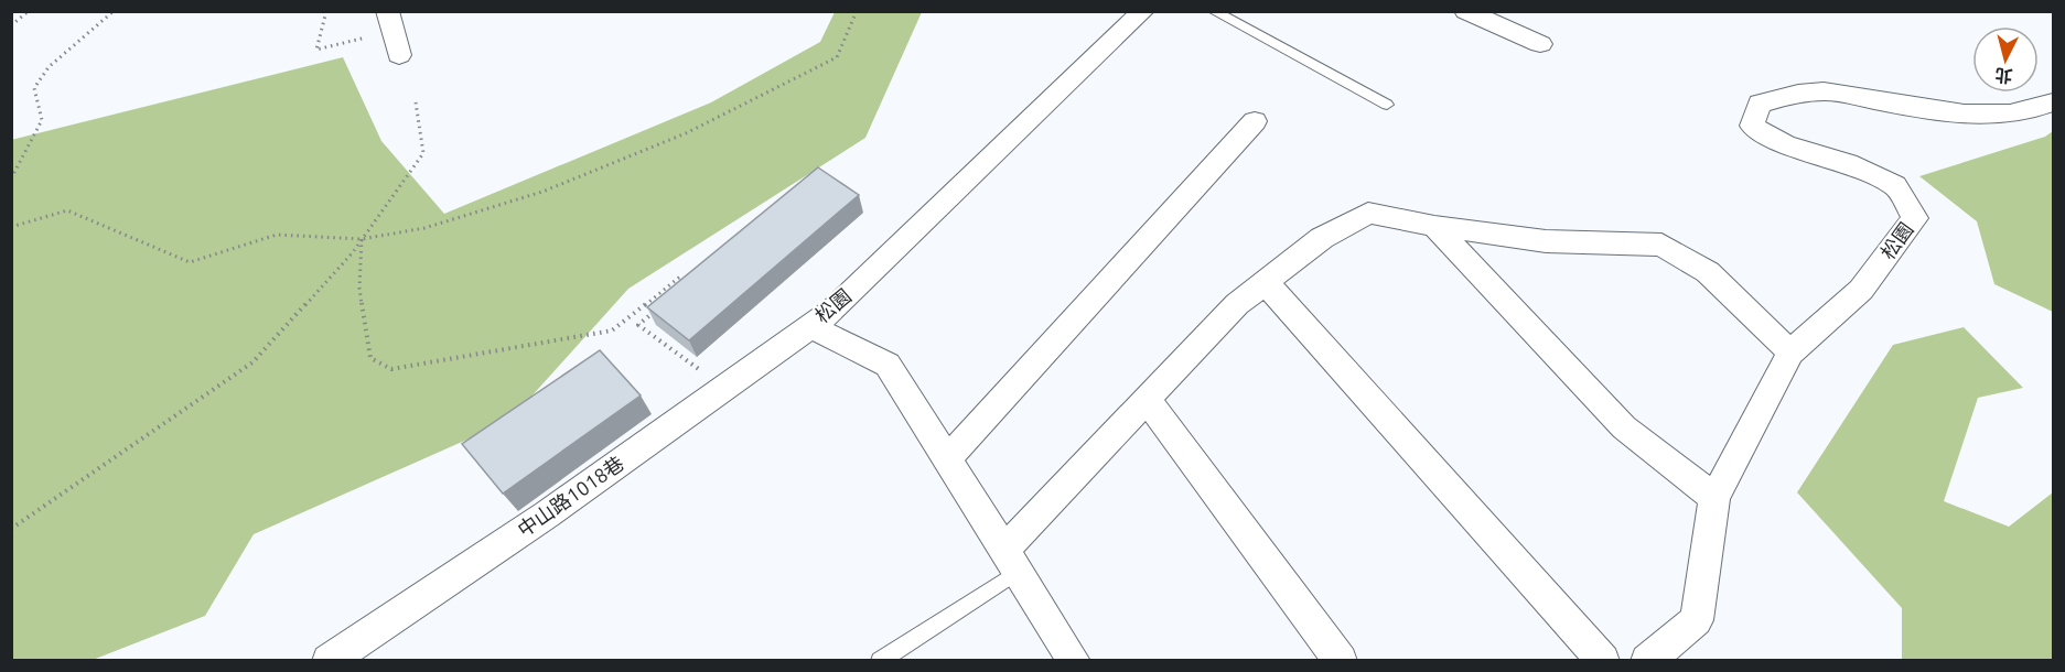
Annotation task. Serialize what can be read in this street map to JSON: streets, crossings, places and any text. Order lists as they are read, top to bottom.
{
  "streets": {
    "street": ["松園", "中山路1018巷"]
  },
  "crossings": [
    ["松園", "中山路1018巷"]
  ],
  "north": "bottom"
}
